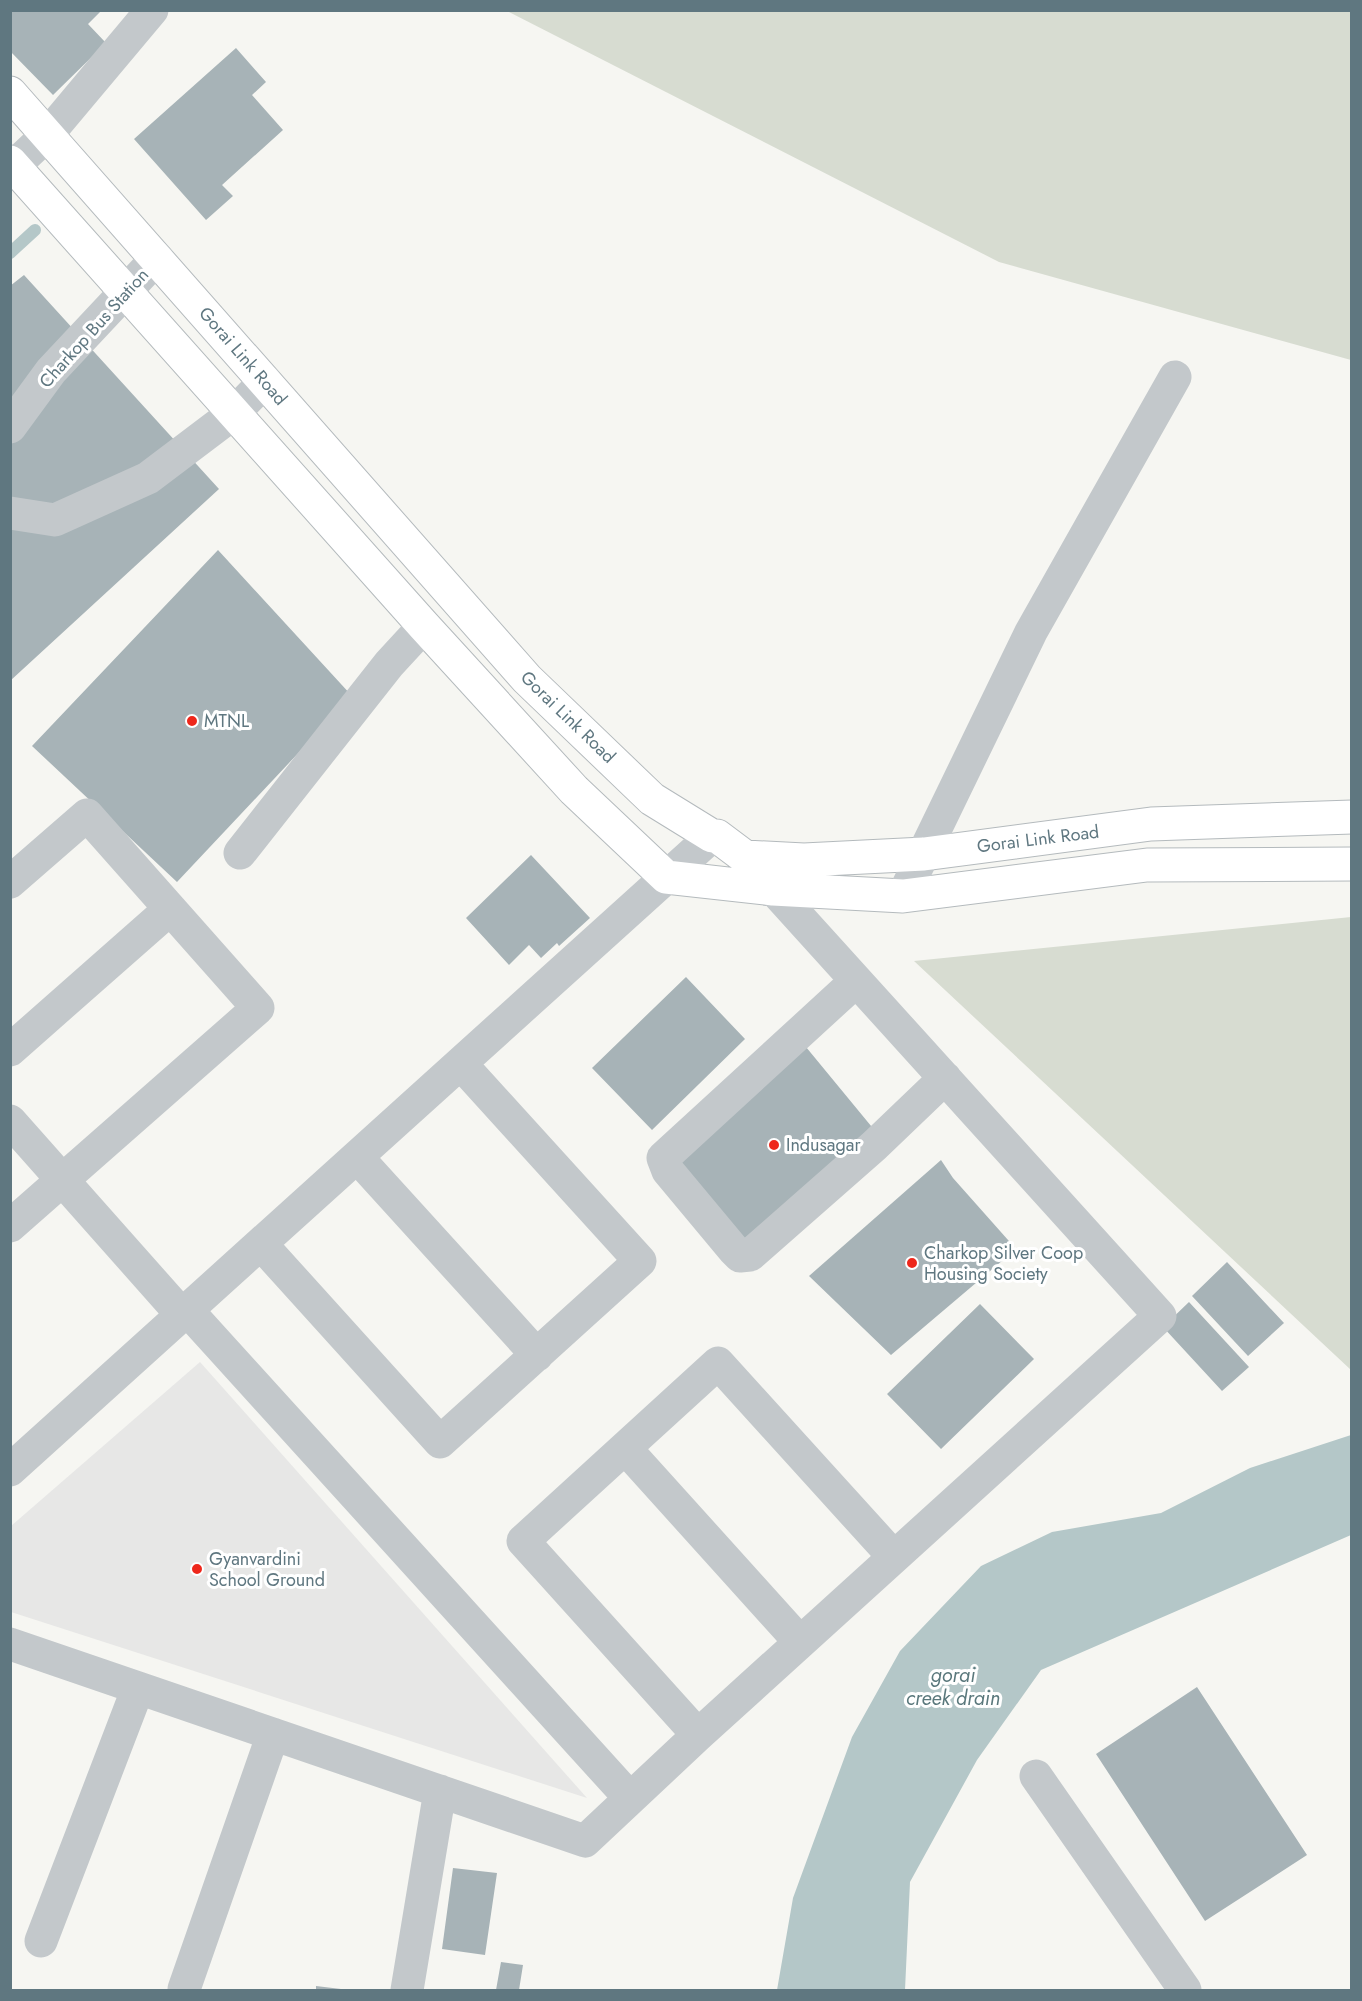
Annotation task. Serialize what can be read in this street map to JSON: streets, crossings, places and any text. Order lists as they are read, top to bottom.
{
  "streets": {
    "main road": ["Gorai Link Road"],
    "street": ["Charkop Bus Station"]
  },
  "crossings": [
    ["Charkop Bus Station", "Gorai Link Road"]
  ],
  "water": ["gorai creek drain"],
  "places": [
    "MTNL",
    "Indusagar",
    "Charkop Silver Coop Housing Society",
    "Gyanvardini School Ground"
  ]
}
